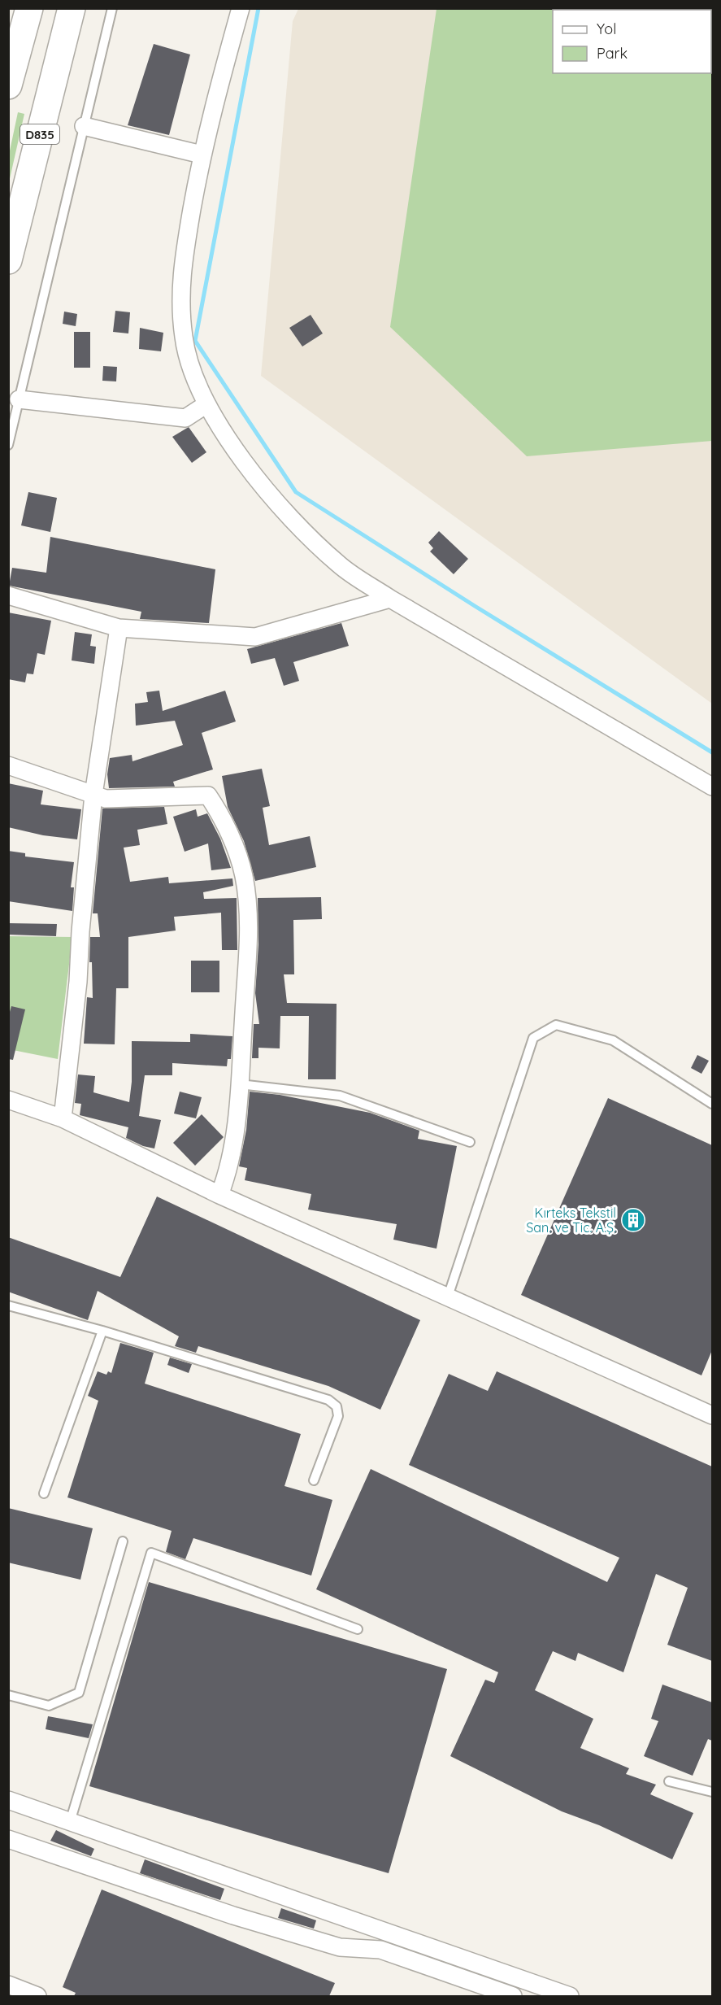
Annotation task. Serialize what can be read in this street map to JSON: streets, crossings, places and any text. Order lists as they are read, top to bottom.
{
  "streets": {
    "highway": ["D835"]
  },
  "places": {
    "building": ["Kırteks Tekstil San. ve Tic. A.Ş."]
  },
  "legend": ["Yol", "Park"]
}
